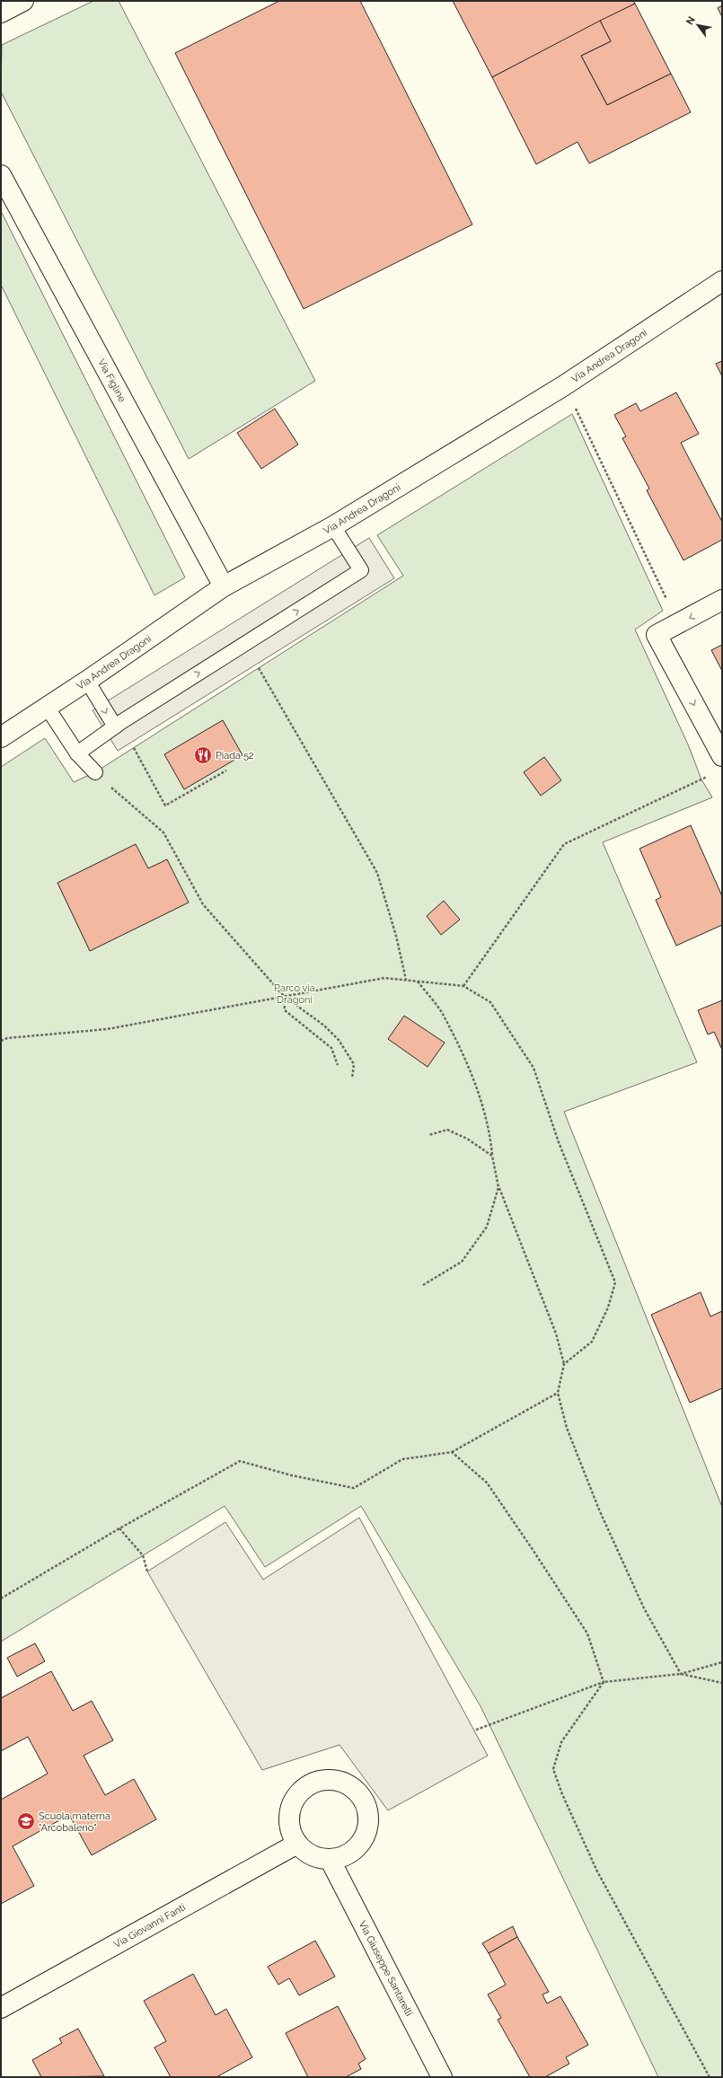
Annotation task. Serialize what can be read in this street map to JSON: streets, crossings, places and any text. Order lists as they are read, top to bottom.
{
  "streets": {
    "street": [
      "Via Andrea Dragoni",
      "Via Figline",
      "Via Giovanni Fanti",
      "Via Giuseppe Santarelli"
    ]
  },
  "crossings": [
    ["Via Andrea Dragoni", "Via Figline"],
    ["Via Giovanni Fanti", "Via Giuseppe Santarelli"]
  ],
  "parks": ["Parco via Dragoni"],
  "places": {
    "restaurant": ["Piada 52"],
    "school or university": ["Scuola materna \"Arcobaleno\""]
  },
  "north": "top left"
}
